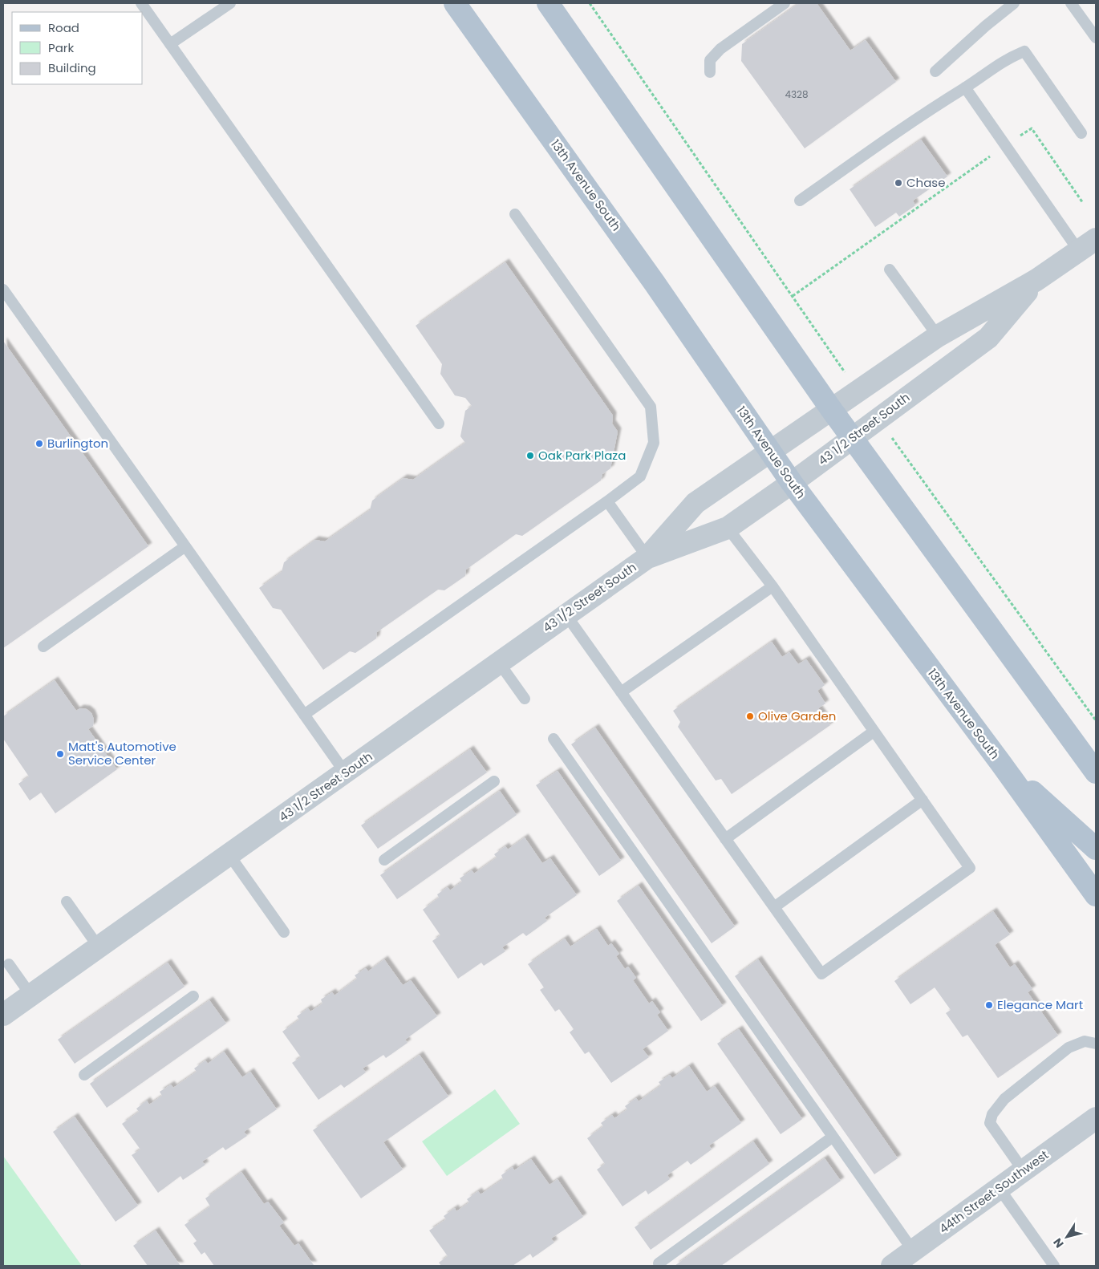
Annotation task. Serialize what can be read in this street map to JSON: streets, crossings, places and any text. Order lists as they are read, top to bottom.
{
  "streets": {
    "main road": ["13th Avenue South"],
    "street": ["43 1/2 Street South", "44th Street Southwest"]
  },
  "crossings": [
    ["13th Avenue South", "43 1/2 Street South"]
  ],
  "places": [
    "Chase",
    "Burlington",
    "Oak Park Plaza",
    "Olive Garden",
    "Matt's Automotive Service Center",
    "Elegance Mart"
  ],
  "house_numbers": ["4328"],
  "legend": ["Road", "Park", "Building"],
  "north": "bottom left"
}
